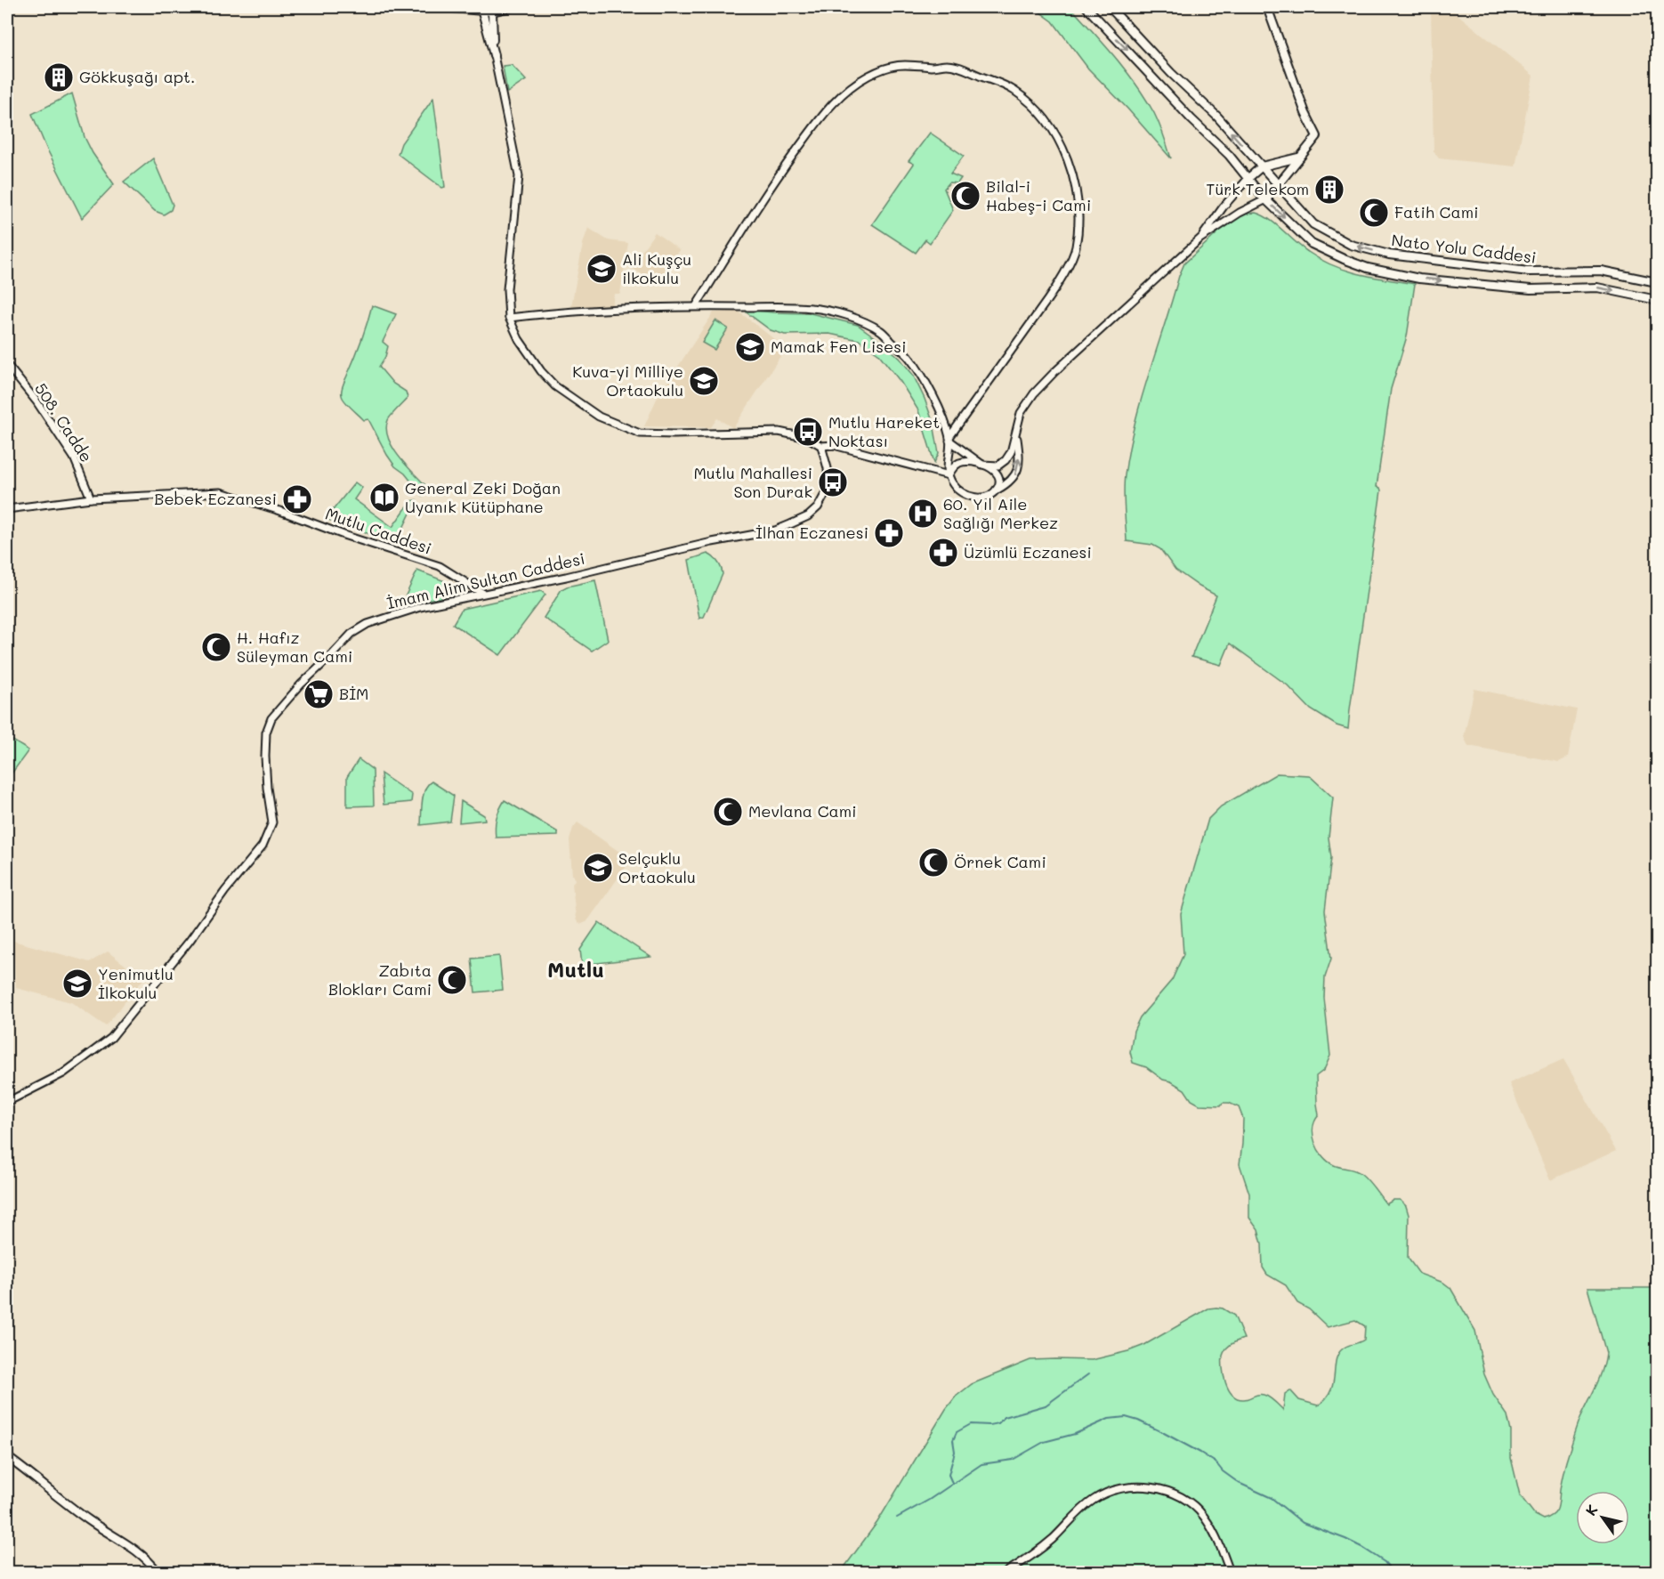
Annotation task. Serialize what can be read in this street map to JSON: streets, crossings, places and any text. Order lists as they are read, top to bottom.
{
  "streets": {
    "main road": ["Nato Yolu Caddesi"],
    "street": ["508. Cadde", "Mutlu Caddesi", "İmam Alim Sultan Caddesi"]
  },
  "crossings": [
    ["508. Cadde", "Mutlu Caddesi"],
    ["Mutlu Caddesi", "İmam Alim Sultan Caddesi"]
  ],
  "districts": ["Mutlu"],
  "places": {
    "building": ["Gökkuşağı apt.", "Türk Telekom"],
    "mosque": [
      "Bilal-i Habeş-i Cami",
      "Fatih Cami",
      "H. Hafız Süleyman Cami",
      "Mevlana Cami",
      "Örnek Cami",
      "Zabıta Blokları Cami"
    ],
    "school or university": [
      "Ali Kuşçu ilkokulu",
      "Mamak Fen Lisesi",
      "Kuva-yi Milliye Ortaokulu",
      "Selçuklu Ortaokulu",
      "Yenimutlu İlkokulu"
    ],
    "bus stop": ["Mutlu Hareket Noktası", "Mutlu Mahallesi Son Durak"],
    "library": ["General Zeki Doğan Uyanık Kütüphane"],
    "pharmacy": ["Bebek Eczanesi", "İlhan Eczanesi", "Üzümlü Eczanesi"],
    "hospital": ["60. Yıl Aile Sağlığı Merkez"],
    "supermarket": ["BİM"]
  },
  "north": "top left"
}
